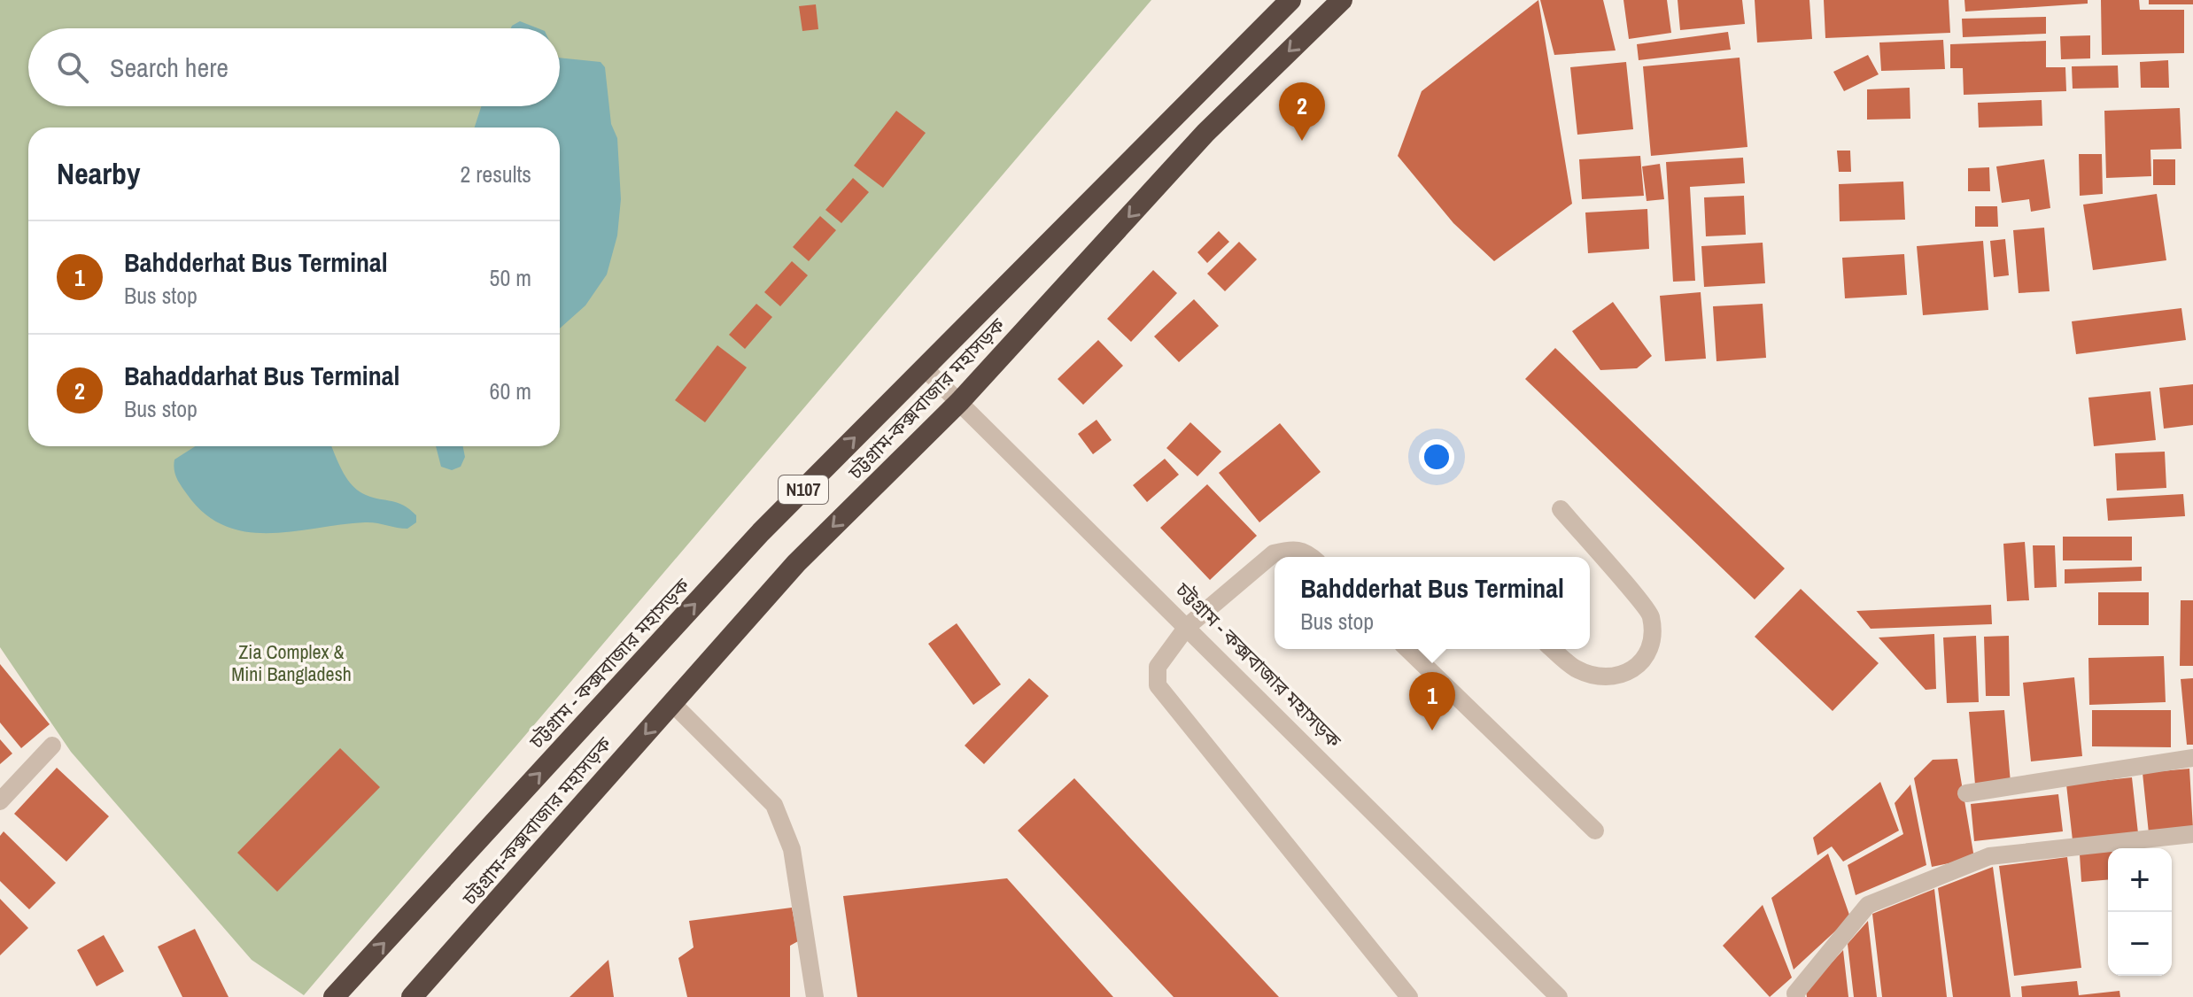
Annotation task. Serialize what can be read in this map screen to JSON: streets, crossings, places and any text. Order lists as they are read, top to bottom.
{
  "streets": {
    "highway": ["চট্টগ্রাম-কক্সবাজার মহাসড়ক", "N107", "চট্টগ্রাম - কক্সবাজার মহাসড়ক"]
  },
  "crossings": [
    ["চট্টগ্রাম-কক্সবাজার মহাসড়ক", "চট্টগ্রাম - কক্সবাজার মহাসড়ক"]
  ],
  "one_way": ["চট্টগ্রাম-কক্সবাজার মহাসড়ক", "চট্টগ্রাম - কক্সবাজার মহাসড়ক"],
  "parks": ["Zia Complex & Mini Bangladesh"],
  "page": {
    "search": "Search here",
    "pins": ["2", "1"],
    "heading": ["Nearby", "2 results"],
    "list": [
      {
        "mark": "1",
        "name": "Bahdderhat Bus Terminal",
        "note": "Bus stop",
        "value": "50 m"
      },
      {
        "mark": "2",
        "name": "Bahaddarhat Bus Terminal",
        "note": "Bus stop",
        "value": "60 m"
      }
    ],
    "popup": ["Bahdderhat Bus Terminal", "Bus stop"],
    "map_buttons": ["+", "−"]
  }
}
